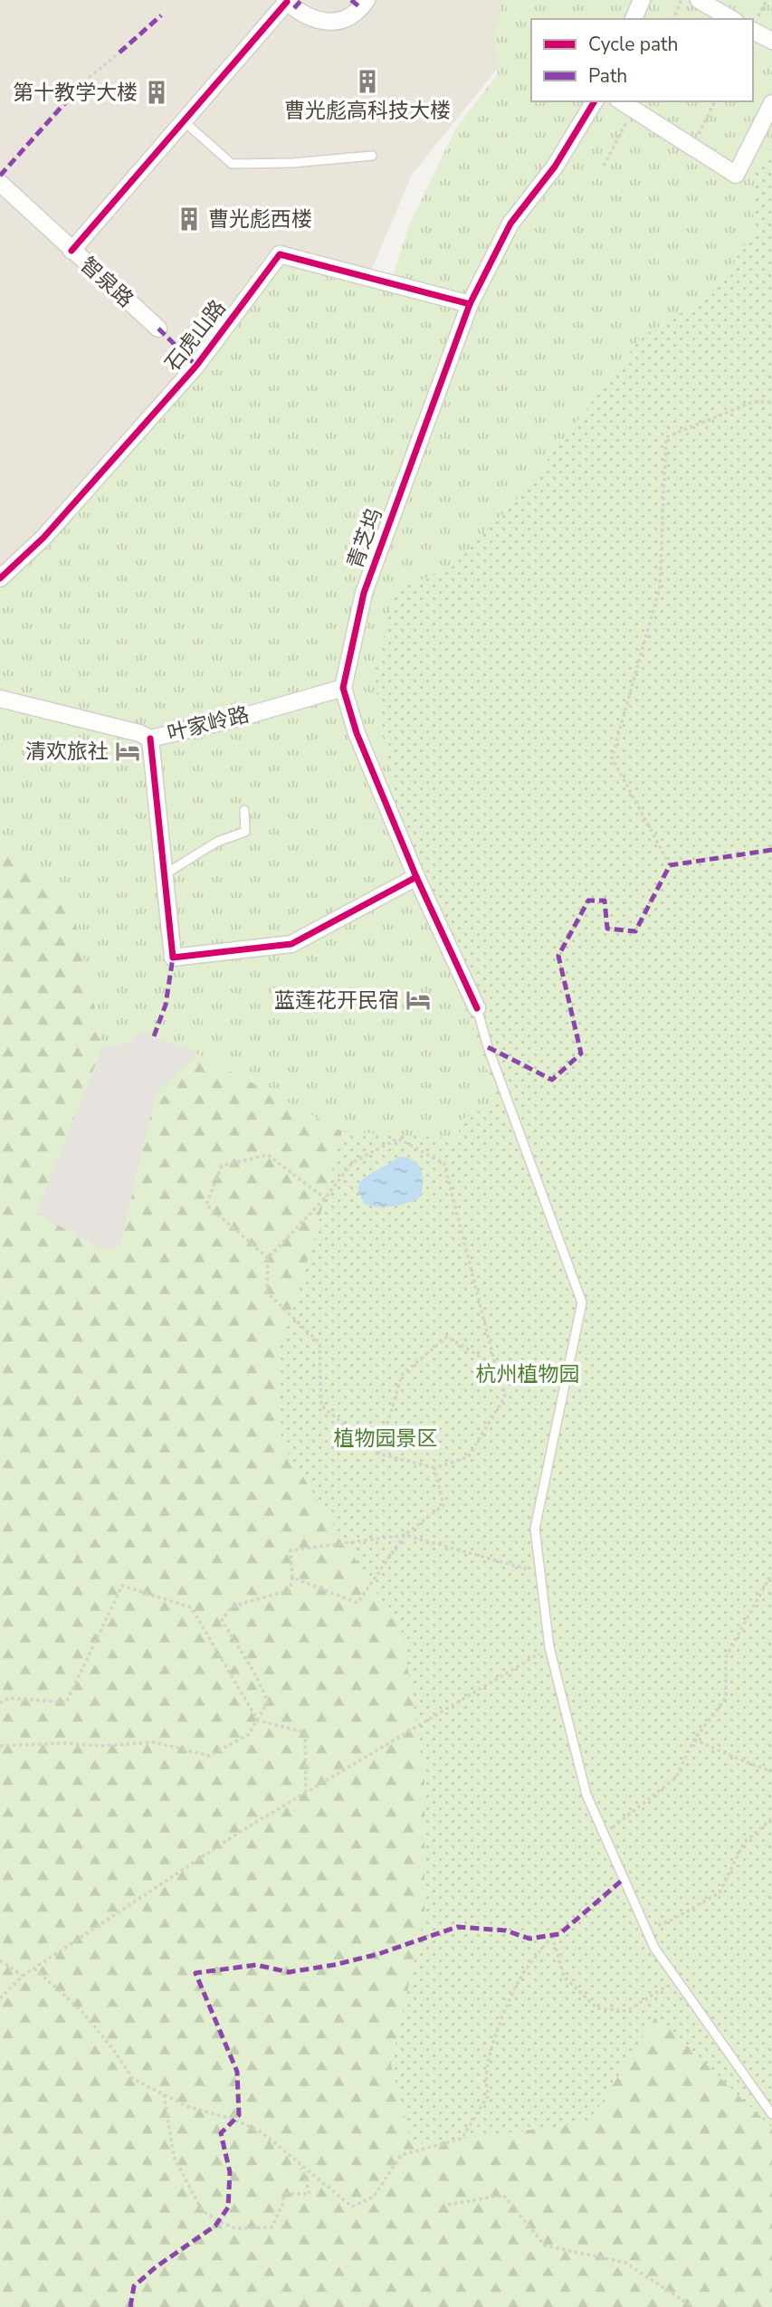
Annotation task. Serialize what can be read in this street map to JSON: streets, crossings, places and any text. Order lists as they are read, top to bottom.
{
  "streets": {
    "street": [
      "智泉路",
      "石虎山路",
      "青芝坞",
      "叶家岭路"
    ]
  },
  "crossings": [
    ["石虎山路", "青芝坞"],
    ["青芝坞", "叶家岭路"]
  ],
  "parks": ["杭州植物园", "植物园景区"],
  "places": {
    "building": ["曹光彪高科技大楼", "第十教学大楼", "曹光彪西楼"],
    "hotel": ["清欢旅社", "蓝莲花开民宿"]
  },
  "legend": ["Cycle path", "Path"]
}
